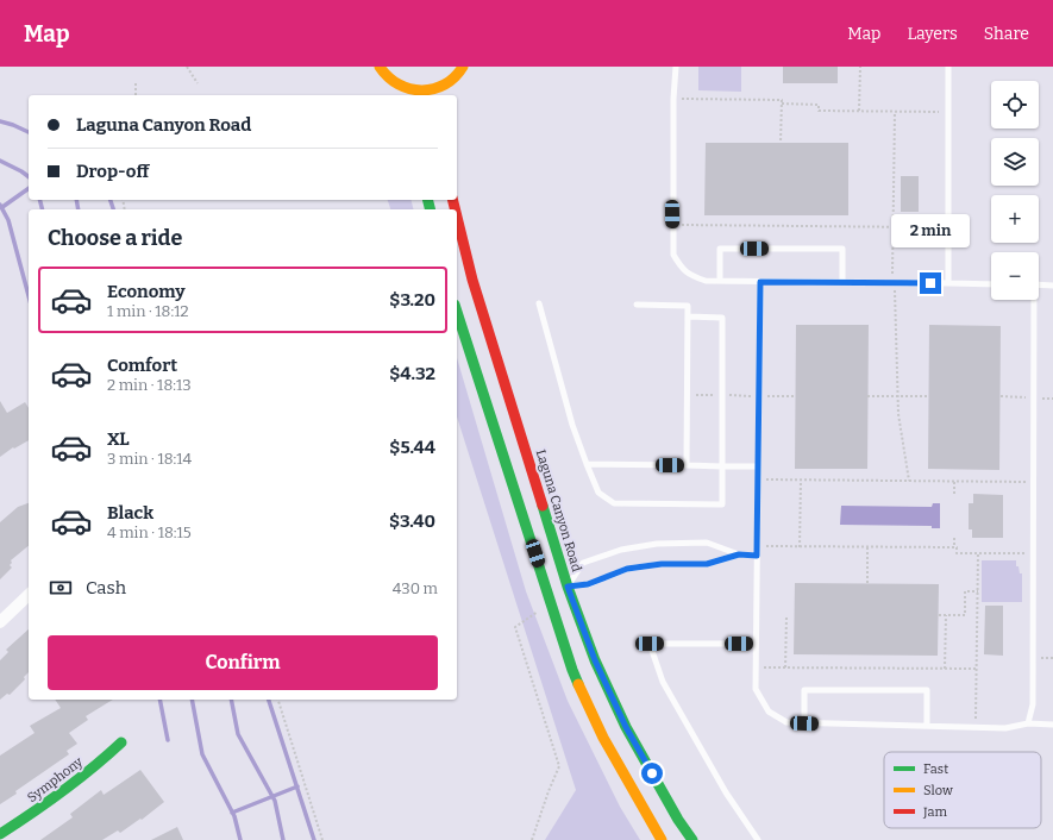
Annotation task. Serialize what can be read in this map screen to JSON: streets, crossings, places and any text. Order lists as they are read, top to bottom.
{
  "streets": {
    "main road": ["Laguna Canyon Road", "Symphony"]
  },
  "legend": ["Fast", "Slow", "Jam"],
  "page": {
    "header": "Map",
    "nav": ["Map", "Layers", "Share"],
    "map_buttons": ["+", "−"],
    "banner": ["Laguna Canyon Road", "Drop-off"],
    "heading": "Choose a ride",
    "bubble": "2 min",
    "list": [
      {
        "name": "Economy",
        "note": "1 min · 18:12",
        "value": "$3.20"
      },
      {
        "name": "Comfort",
        "note": "2 min · 18:13",
        "value": "$4.32"
      },
      {
        "name": "XL",
        "note": "3 min · 18:14",
        "value": "$5.44"
      },
      {
        "name": "Black",
        "note": "4 min · 18:15",
        "value": "$3.40"
      }
    ],
    "pay": ["Cash", "430 m"],
    "buttons": "Confirm"
  }
}
